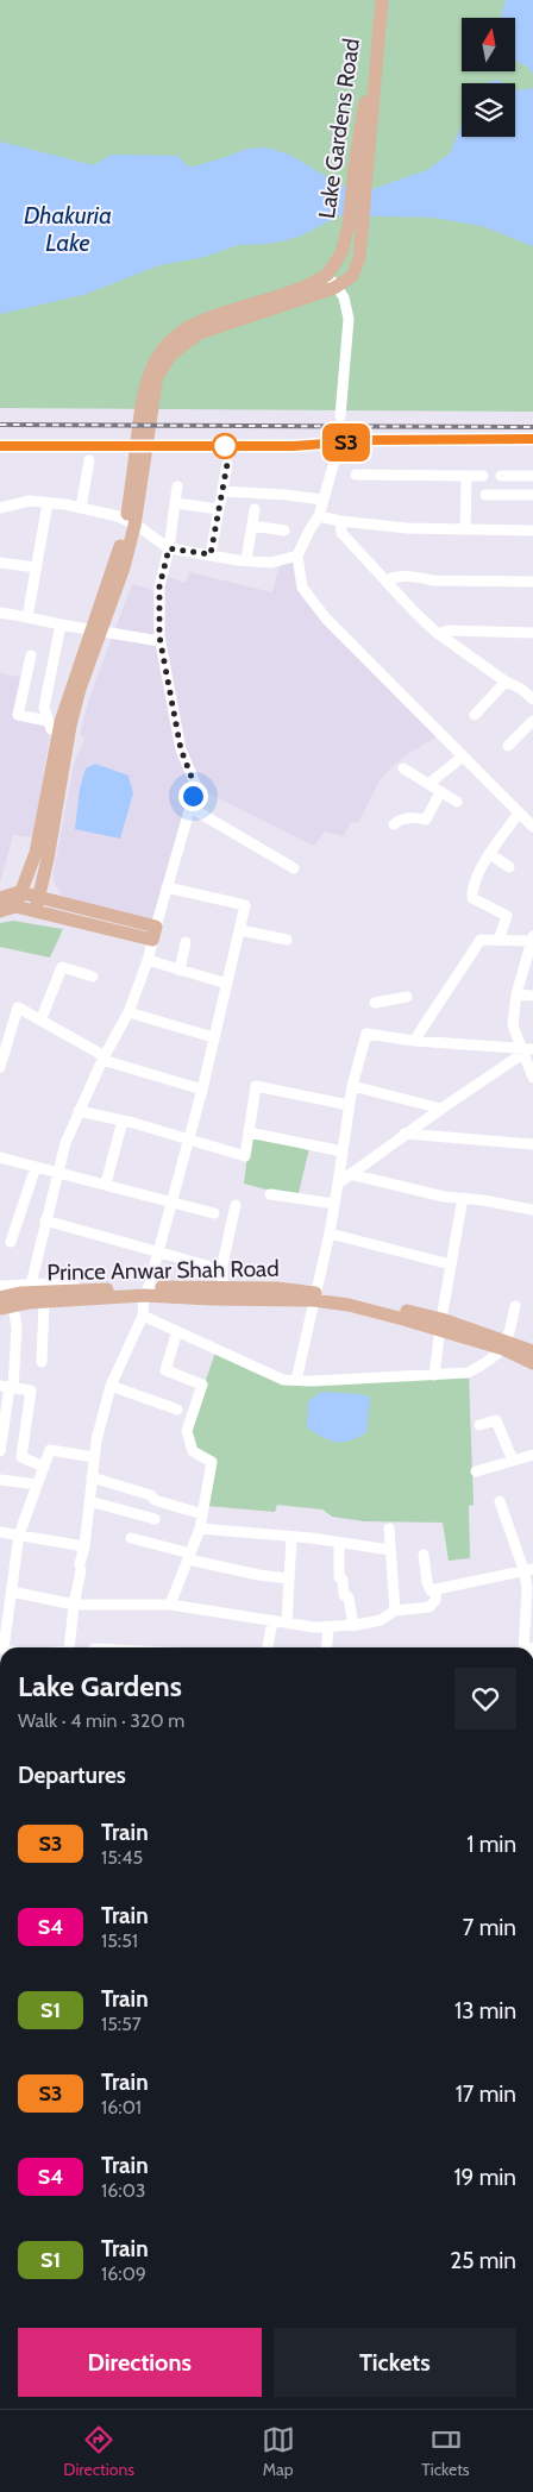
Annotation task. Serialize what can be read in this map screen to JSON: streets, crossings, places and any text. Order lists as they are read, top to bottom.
{
  "streets": {
    "main road": ["Lake Gardens Road", "Prince Anwar Shah Road"]
  },
  "water": ["Dhakuria Lake"],
  "north": "top",
  "page": {
    "on_map": "S3",
    "heading": [
      ["Lake Gardens", "Walk · 4 min · 320 m"],
      "Departures"
    ],
    "list": [
      {
        "mark": "S3",
        "name": "Train",
        "note": "15:45",
        "value": "1 min"
      },
      {
        "mark": "S4",
        "name": "Train",
        "note": "15:51",
        "value": "7 min"
      },
      {
        "mark": "S1",
        "name": "Train",
        "note": "15:57",
        "value": "13 min"
      },
      {
        "mark": "S3",
        "name": "Train",
        "note": "16:01",
        "value": "17 min"
      },
      {
        "mark": "S4",
        "name": "Train",
        "note": "16:03",
        "value": "19 min"
      },
      {
        "mark": "S1",
        "name": "Train",
        "note": "16:09",
        "value": "25 min"
      }
    ],
    "buttons": ["Directions", "Tickets"],
    "tabs": ["Directions", "Map", "Tickets"]
  }
}
